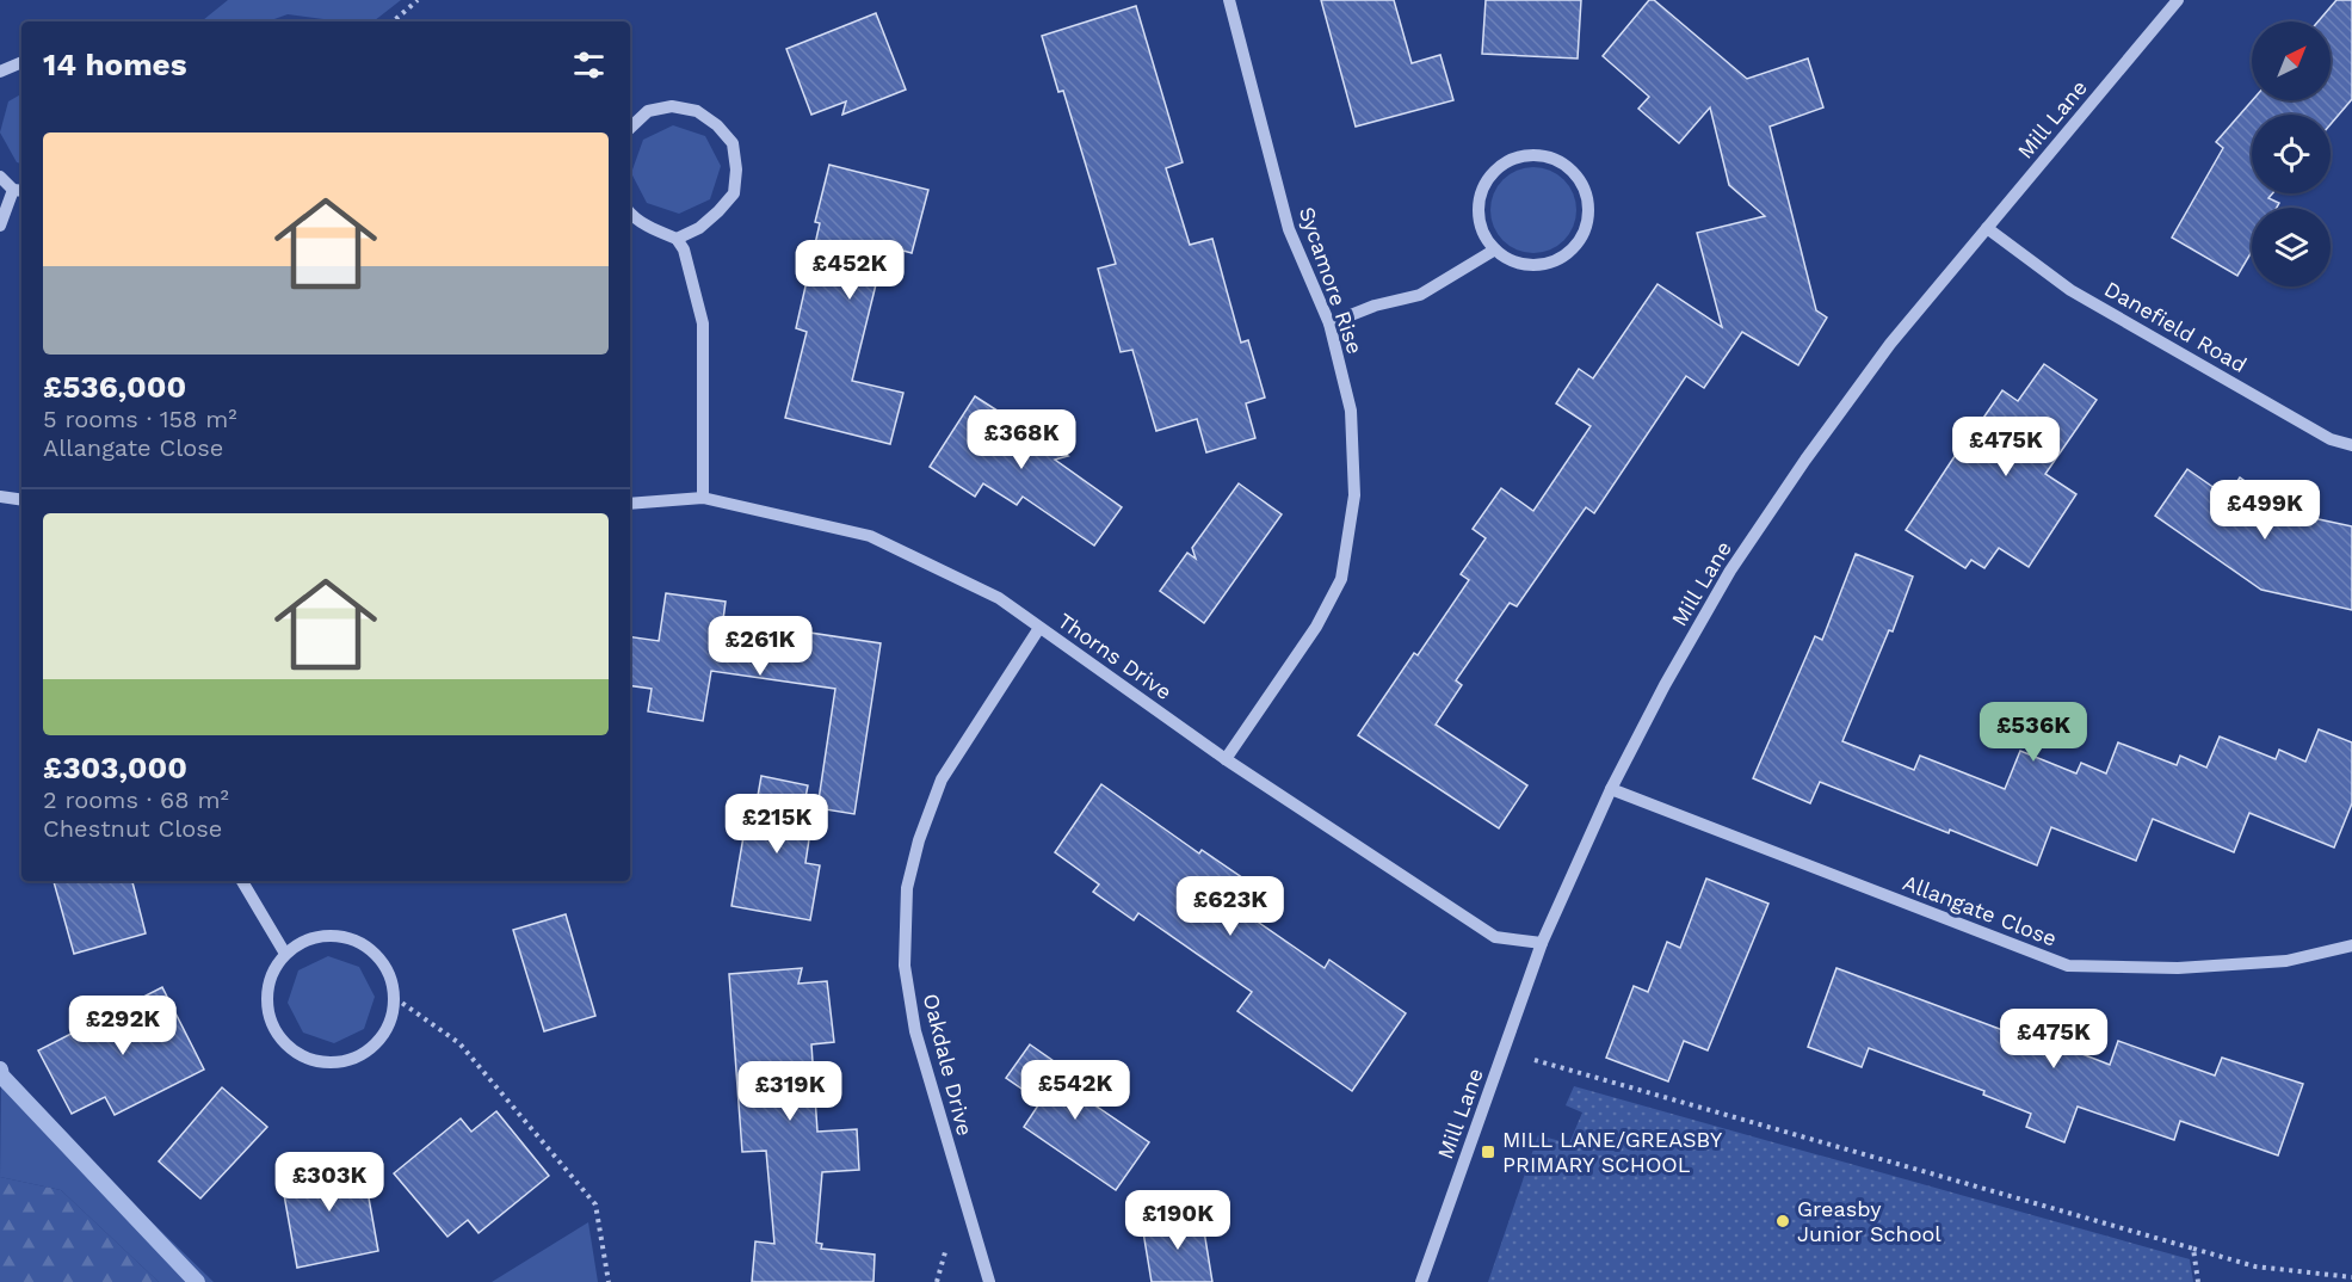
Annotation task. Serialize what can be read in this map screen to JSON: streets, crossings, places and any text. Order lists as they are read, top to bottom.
{
  "streets": {
    "street": [
      "Mill Lane",
      "Sycamore Rise",
      "Danefield Road",
      "Thorns Drive",
      "Allangate Close",
      "Oakdale Drive"
    ]
  },
  "crossings": [
    ["Mill Lane", "Danefield Road"],
    ["Mill Lane", "Thorns Drive"],
    ["Mill Lane", "Allangate Close"],
    ["Sycamore Rise", "Thorns Drive"],
    ["Thorns Drive", "Oakdale Drive"]
  ],
  "places": {
    "transit": ["MILL LANE/GREASBY PRIMARY SCHOOL"],
    "other": ["Greasby Junior School"]
  },
  "north": "top right",
  "page": {
    "heading": "14 homes",
    "list": [
      {
        "name": "£536,000",
        "note": "5 rooms · 158 m² · Allangate Close"
      },
      {
        "name": "£303,000",
        "note": "2 rooms · 68 m² · Chestnut Close"
      }
    ],
    "price": [
      "£452K",
      "£368K",
      "£475K",
      "£499K",
      "£261K",
      "£536K",
      "£215K",
      "£623K",
      "£292K",
      "£475K",
      "£542K",
      "£319K",
      "£303K",
      "£190K"
    ]
  }
}
